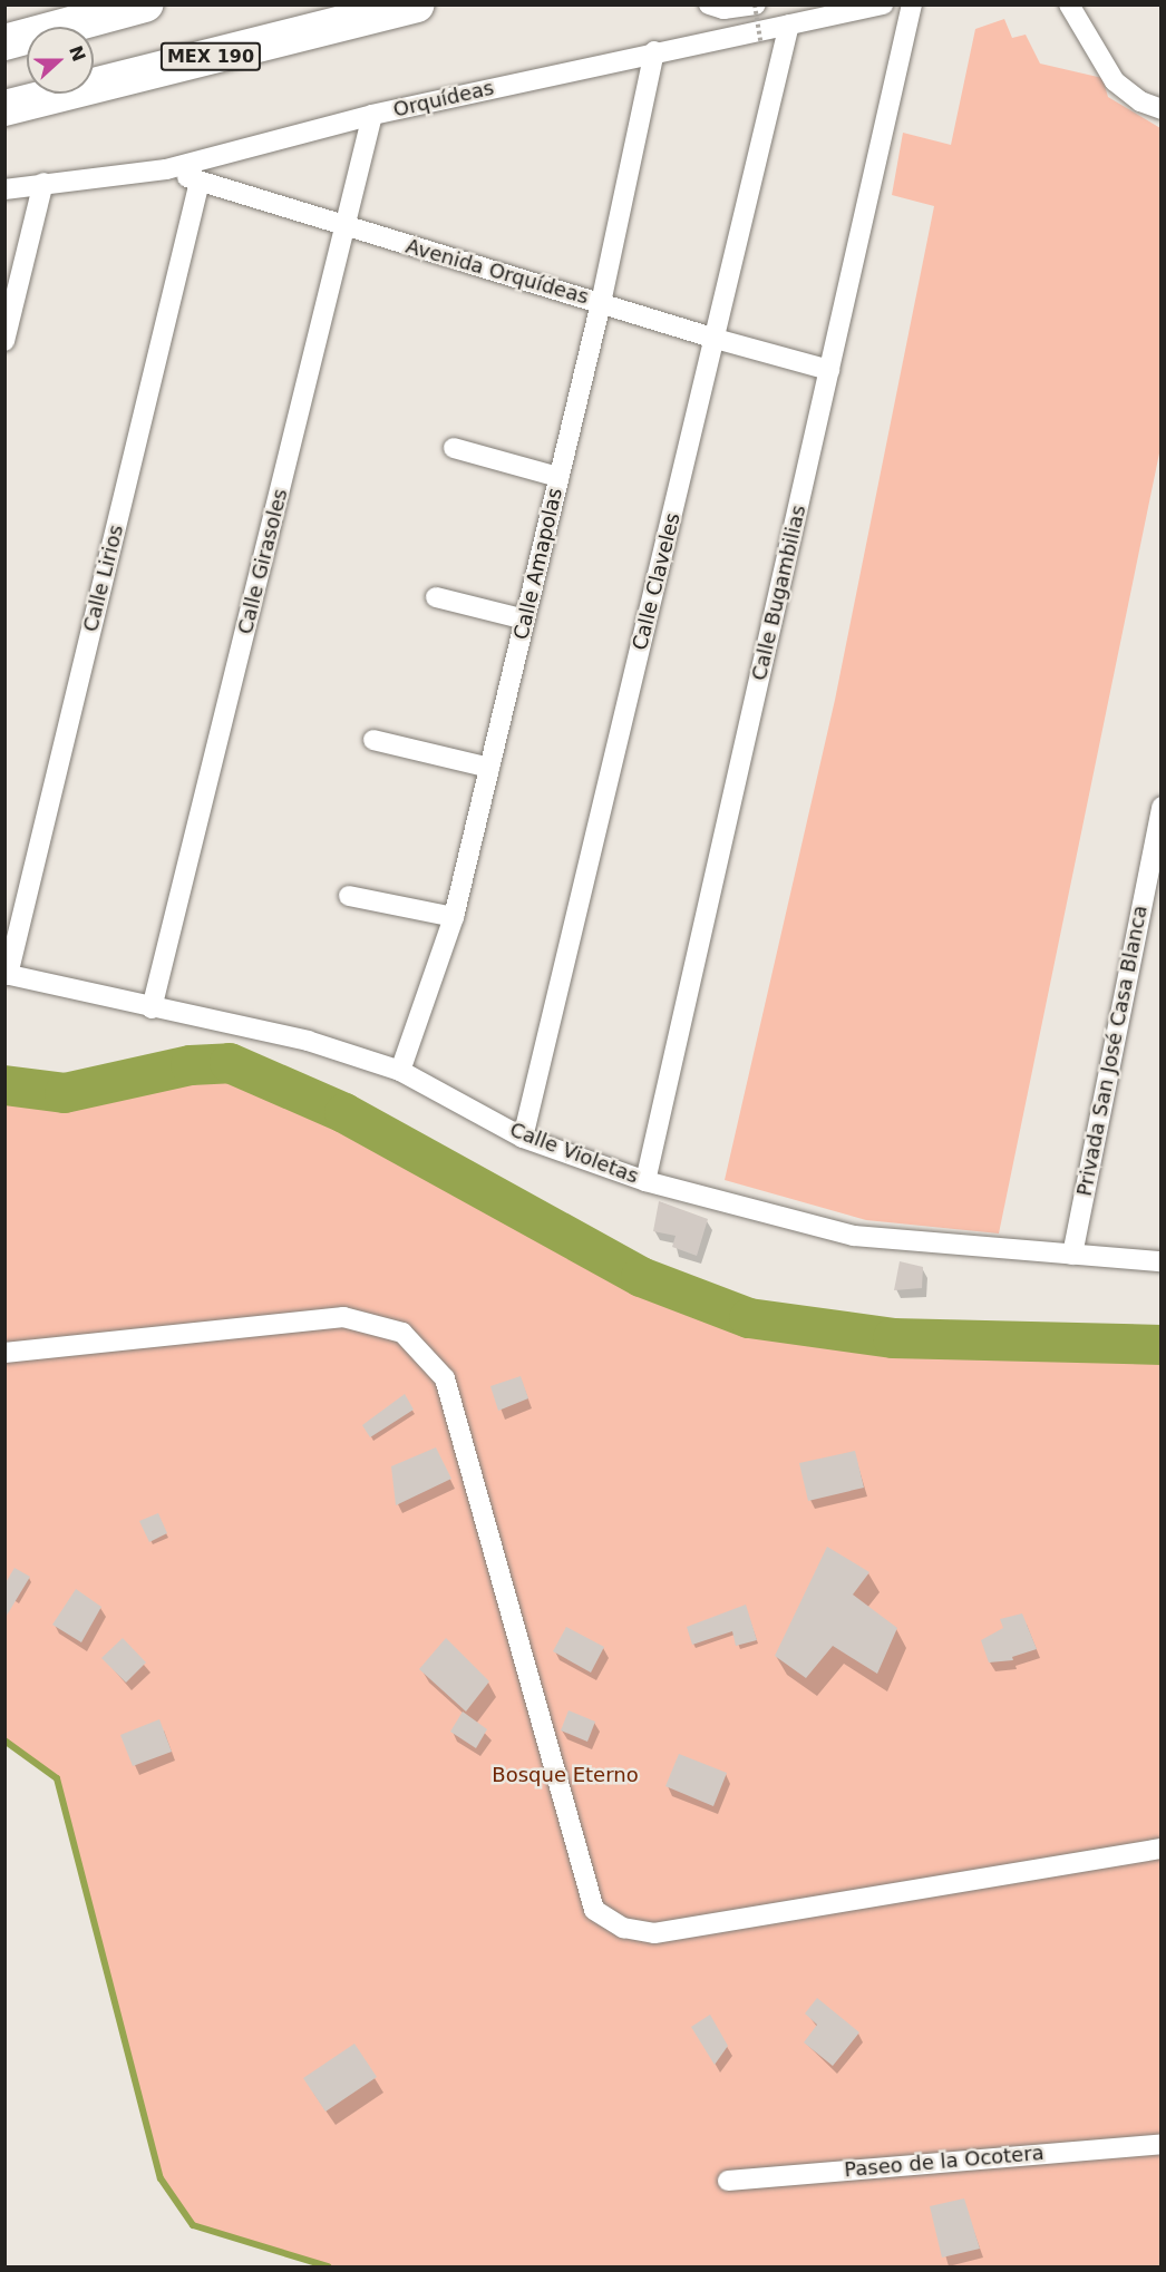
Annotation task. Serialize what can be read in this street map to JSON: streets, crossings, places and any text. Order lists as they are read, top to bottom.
{
  "streets": {
    "highway": ["MEX 190"],
    "street": [
      "Orquídeas",
      "Avenida Orquídeas",
      "Calle Girasoles",
      "Calle Amapolas",
      "Calle Lirios",
      "Calle Claveles",
      "Calle Bugambilias",
      "Privada San José Casa Blanca",
      "Calle Violetas",
      "Paseo de la Ocotera"
    ]
  },
  "crossings": [
    ["Orquídeas", "Avenida Orquídeas"],
    ["Orquídeas", "Calle Girasoles"],
    ["Orquídeas", "Calle Amapolas"],
    ["Orquídeas", "Calle Claveles"],
    ["Avenida Orquídeas", "Calle Girasoles"],
    ["Avenida Orquídeas", "Calle Amapolas"],
    ["Avenida Orquídeas", "Calle Lirios"],
    ["Avenida Orquídeas", "Calle Claveles"],
    ["Avenida Orquídeas", "Calle Bugambilias"],
    ["Calle Girasoles", "Calle Violetas"],
    ["Calle Amapolas", "Calle Violetas"],
    ["Calle Lirios", "Calle Violetas"],
    ["Calle Claveles", "Calle Violetas"],
    ["Calle Bugambilias", "Calle Violetas"],
    ["Privada San José Casa Blanca", "Calle Violetas"]
  ],
  "parks": ["Bosque Eterno"],
  "north": "right"
}
